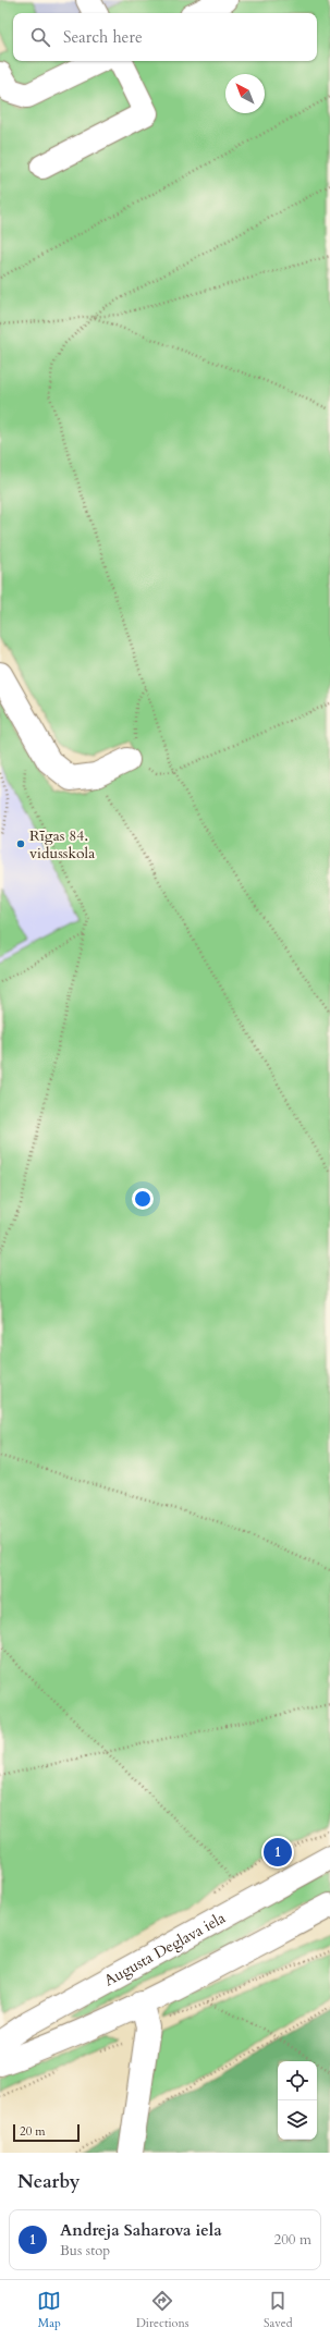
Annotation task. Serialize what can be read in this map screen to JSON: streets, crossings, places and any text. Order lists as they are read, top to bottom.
{
  "streets": {
    "main road": ["Augusta Deglava iela"]
  },
  "places": ["Rīgas 84. vidusskola"],
  "scale_bar": "20 m",
  "north": "top left",
  "page": {
    "search": "Search here",
    "pins": "1",
    "scale": "20 m",
    "heading": "Nearby",
    "list": [
      {
        "mark": "1",
        "name": "Andreja Saharova iela",
        "note": "Bus stop",
        "value": "200 m"
      }
    ],
    "nav": ["Map", "Directions", "Saved"]
  }
}
